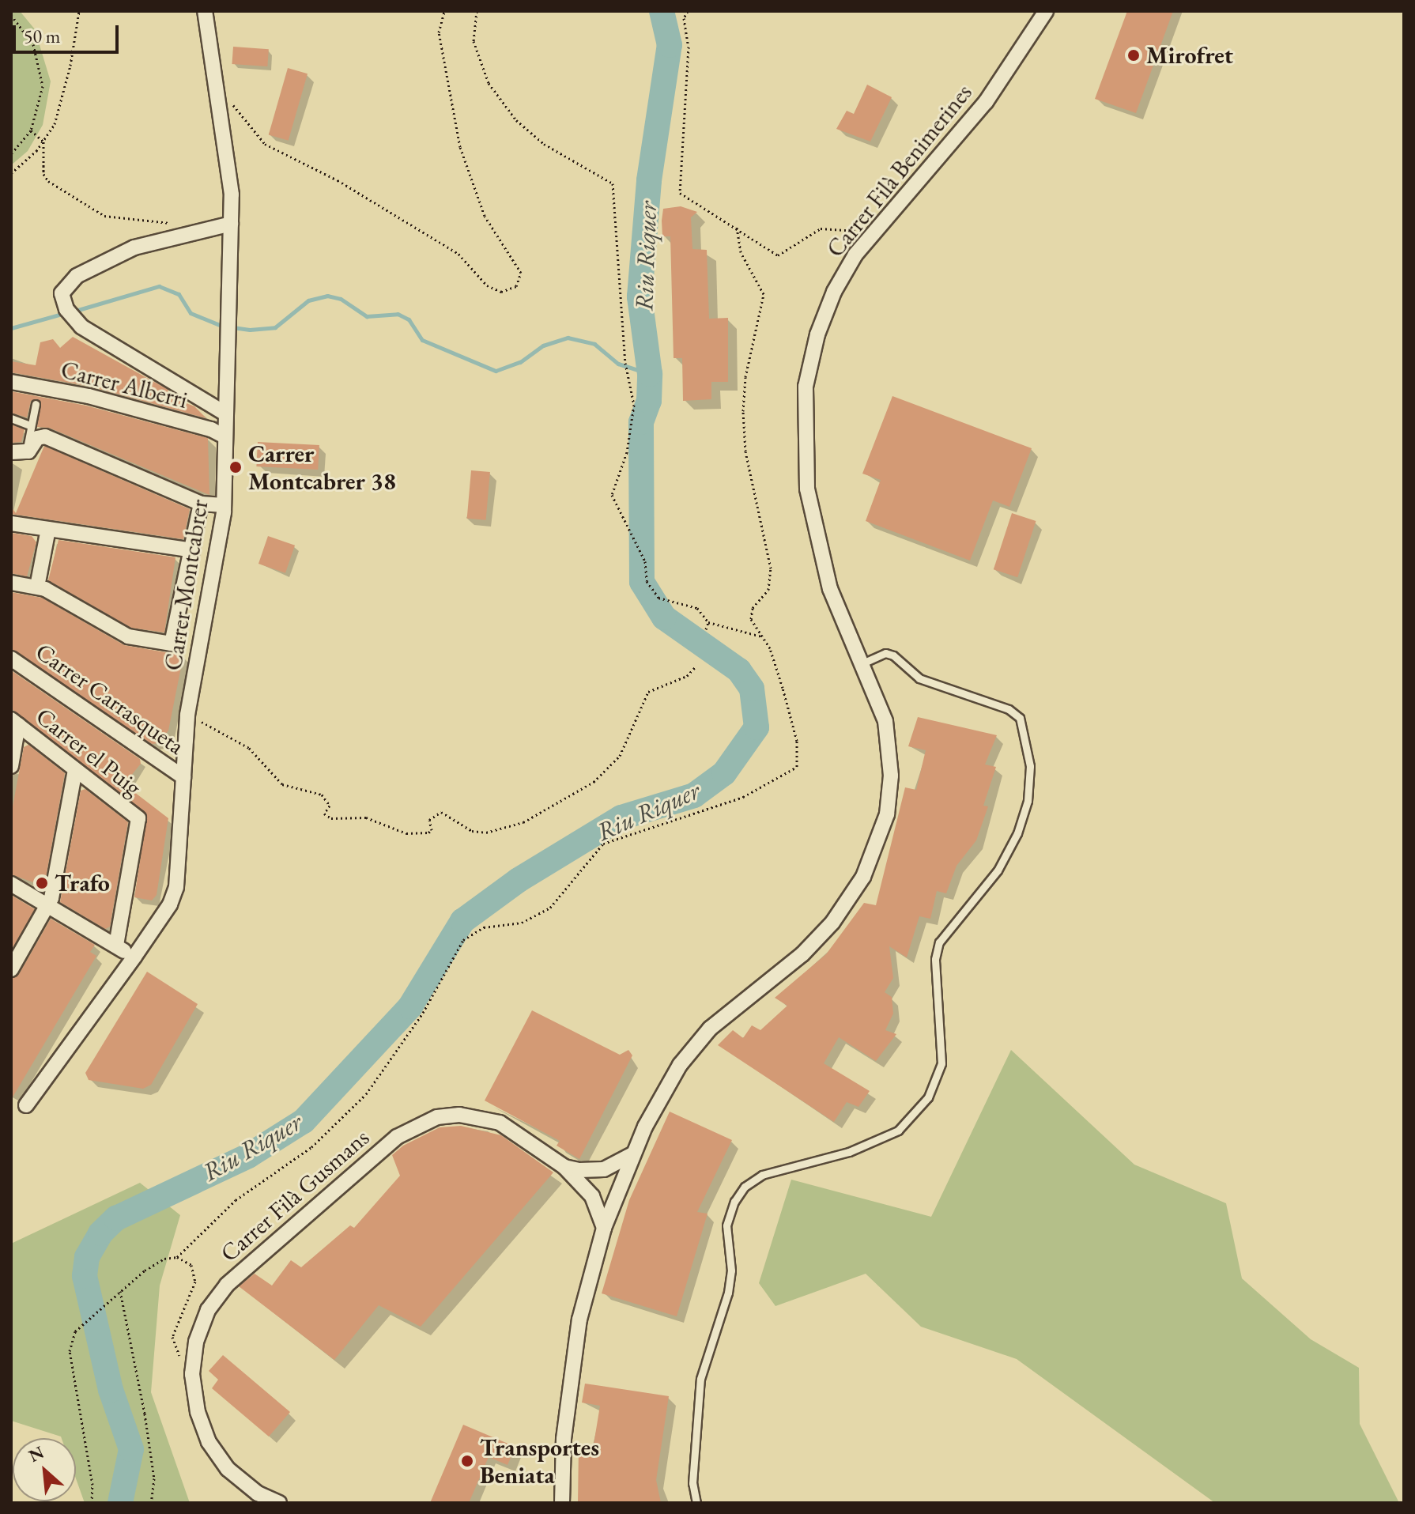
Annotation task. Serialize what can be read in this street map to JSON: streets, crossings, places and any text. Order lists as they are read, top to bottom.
{
  "streets": {
    "street": [
      "Carrer Filà Benimerines",
      "Carrer Alberri",
      "Carrer Montcabrer",
      "Carrer Carrasqueta",
      "Carrer el Puig",
      "Carrer Filà Gusmans"
    ]
  },
  "crossings": [
    ["Carrer Filà Benimerines", "Carrer Filà Gusmans"],
    ["Carrer Alberri", "Carrer Montcabrer"],
    ["Carrer Montcabrer", "Carrer Carrasqueta"]
  ],
  "water": ["Riu Riquer"],
  "places": [
    "Mirofret",
    "Carrer Montcabrer 38",
    "Trafo",
    "Transportes Beniata"
  ],
  "scale_bar": "50 m",
  "north": "top left"
}
